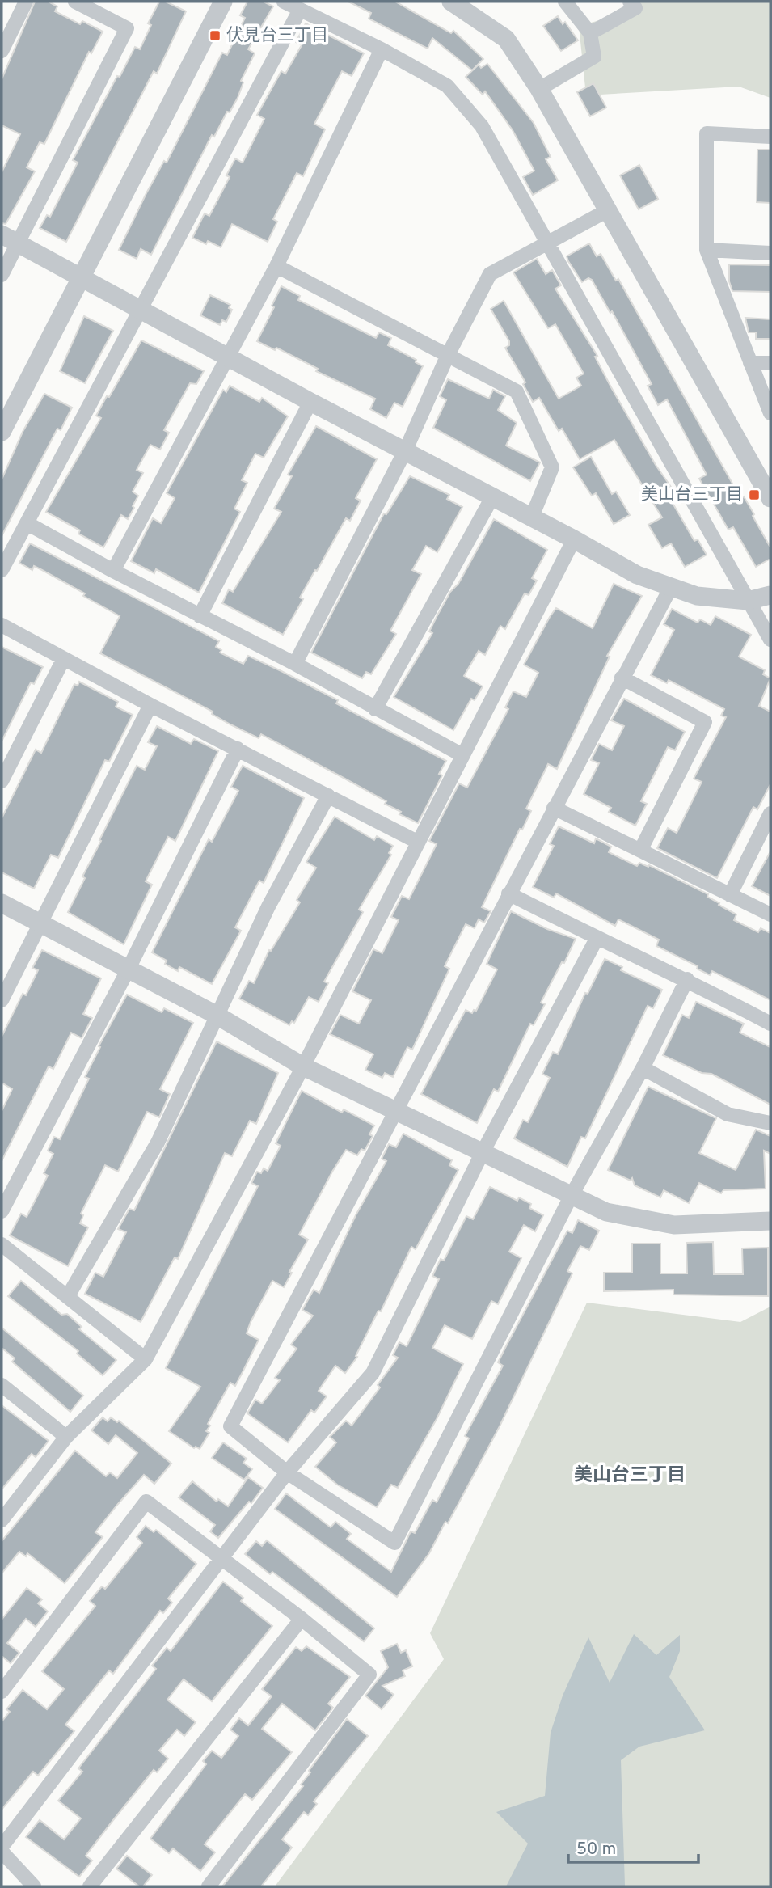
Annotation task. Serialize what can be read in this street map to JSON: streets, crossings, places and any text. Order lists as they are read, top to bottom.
{
  "districts": ["美山台三丁目"],
  "places": {
    "transit": ["伏見台三丁目", "美山台三丁目"]
  },
  "scale_bar": "50 m"
}
